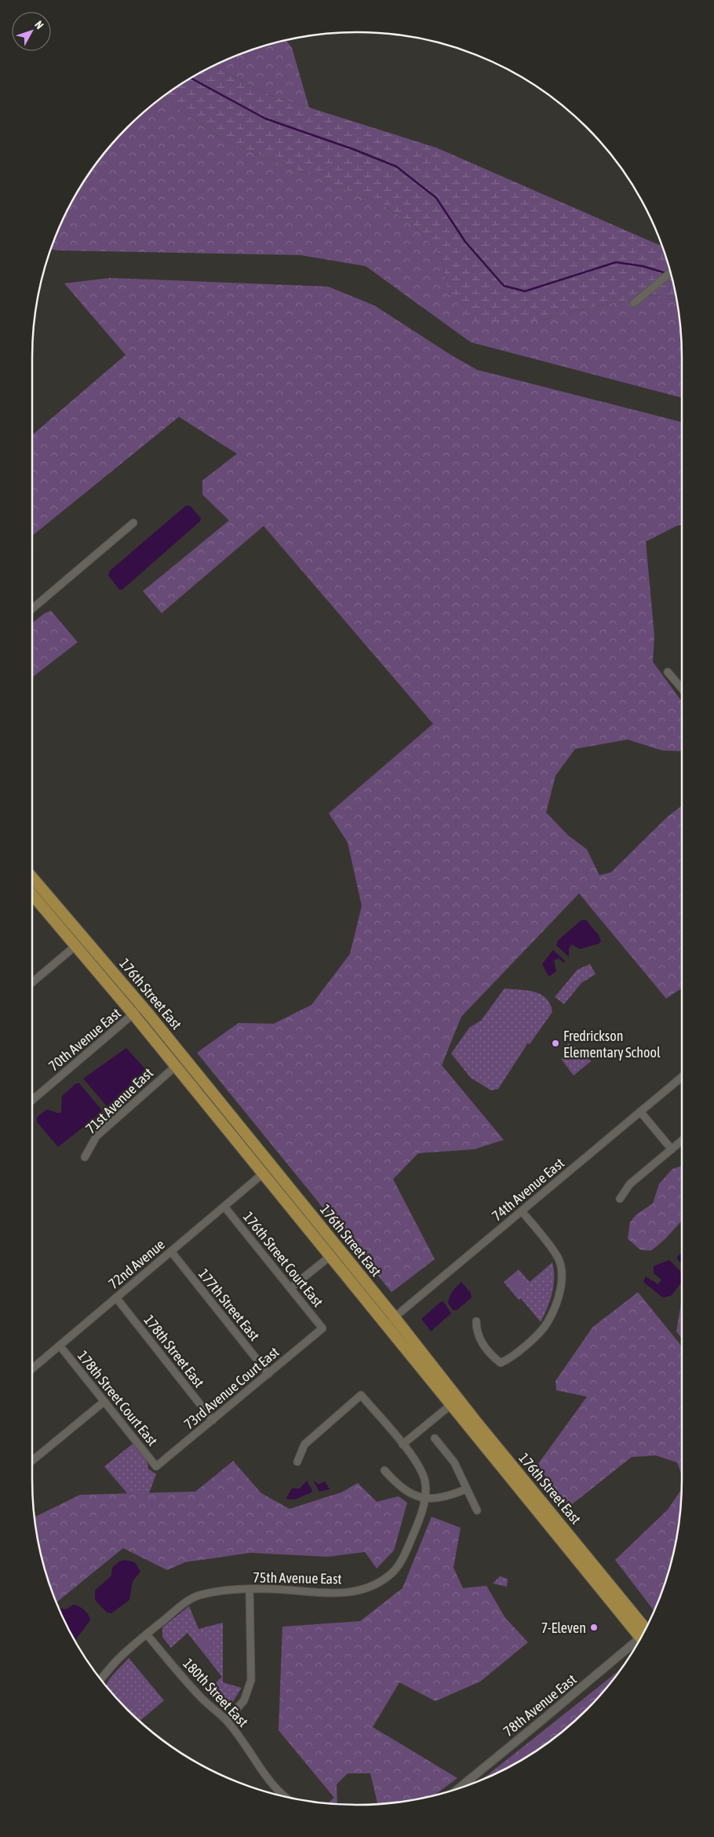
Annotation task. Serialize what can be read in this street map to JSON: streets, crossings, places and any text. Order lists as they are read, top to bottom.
{
  "streets": {
    "main road": ["176th Street East"],
    "street": [
      "70th Avenue East",
      "71st Avenue East",
      "74th Avenue East",
      "176th Street Court East",
      "72nd Avenue",
      "177th Street East",
      "178th Street East",
      "73rd Avenue Court East",
      "178th Street Court East",
      "75th Avenue East",
      "180th Street East",
      "78th Avenue East"
    ]
  },
  "crossings": [
    ["176th Street East", "70th Avenue East"],
    ["176th Street East", "71st Avenue East"],
    ["176th Street East", "74th Avenue East"],
    ["176th Street East", "72nd Avenue"],
    ["176th Street Court East", "72nd Avenue"],
    ["176th Street Court East", "73rd Avenue Court East"],
    ["72nd Avenue", "177th Street East"],
    ["72nd Avenue", "178th Street East"],
    ["72nd Avenue", "178th Street Court East"],
    ["177th Street East", "73rd Avenue Court East"],
    ["178th Street East", "73rd Avenue Court East"],
    ["73rd Avenue Court East", "178th Street Court East"],
    ["75th Avenue East", "180th Street East"]
  ],
  "places": ["Fredrickson Elementary School", "7-Eleven"],
  "north": "top right"
}
